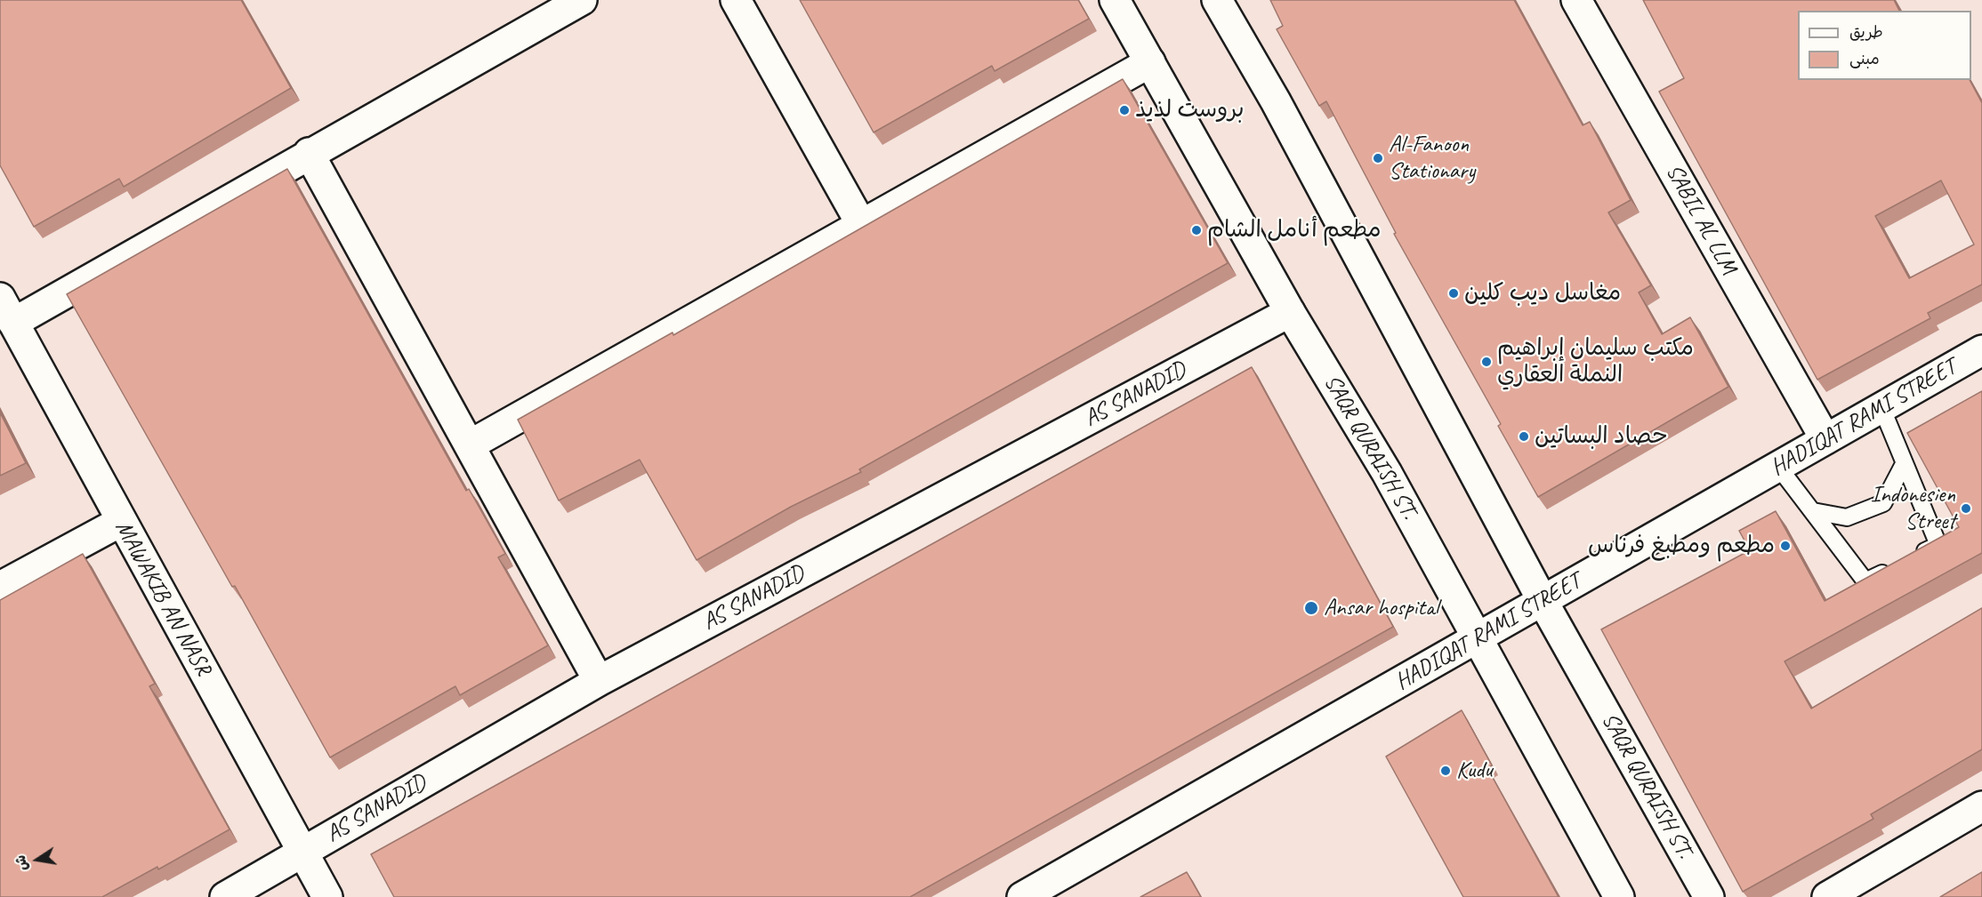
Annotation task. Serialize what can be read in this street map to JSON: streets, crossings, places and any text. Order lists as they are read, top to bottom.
{
  "streets": {
    "street": [
      "SABIL AL LLM",
      "AS SANADID",
      "HADIQAT RAMI STREET",
      "SAQR QURAISH ST.",
      "MAWAKIB AN NASR"
    ]
  },
  "crossings": [
    ["SABIL AL LLM", "HADIQAT RAMI STREET"],
    ["AS SANADID", "SAQR QURAISH ST."],
    ["AS SANADID", "MAWAKIB AN NASR"],
    ["HADIQAT RAMI STREET", "SAQR QURAISH ST."]
  ],
  "places": [
    "بروست لذيذ",
    "Al-Fanoon Stationary",
    "مطعم أنامل الشام",
    "مغاسل ديب كلين",
    "مكتب سليمان إبراهيم النملة العقاري",
    "حصاد البساتين",
    "Indonesien Street",
    "مطعم ومطبغ فرناس",
    "Ansar hospital",
    "Kudu"
  ],
  "legend": ["طريق", "مبنى"],
  "north": "left"
}
